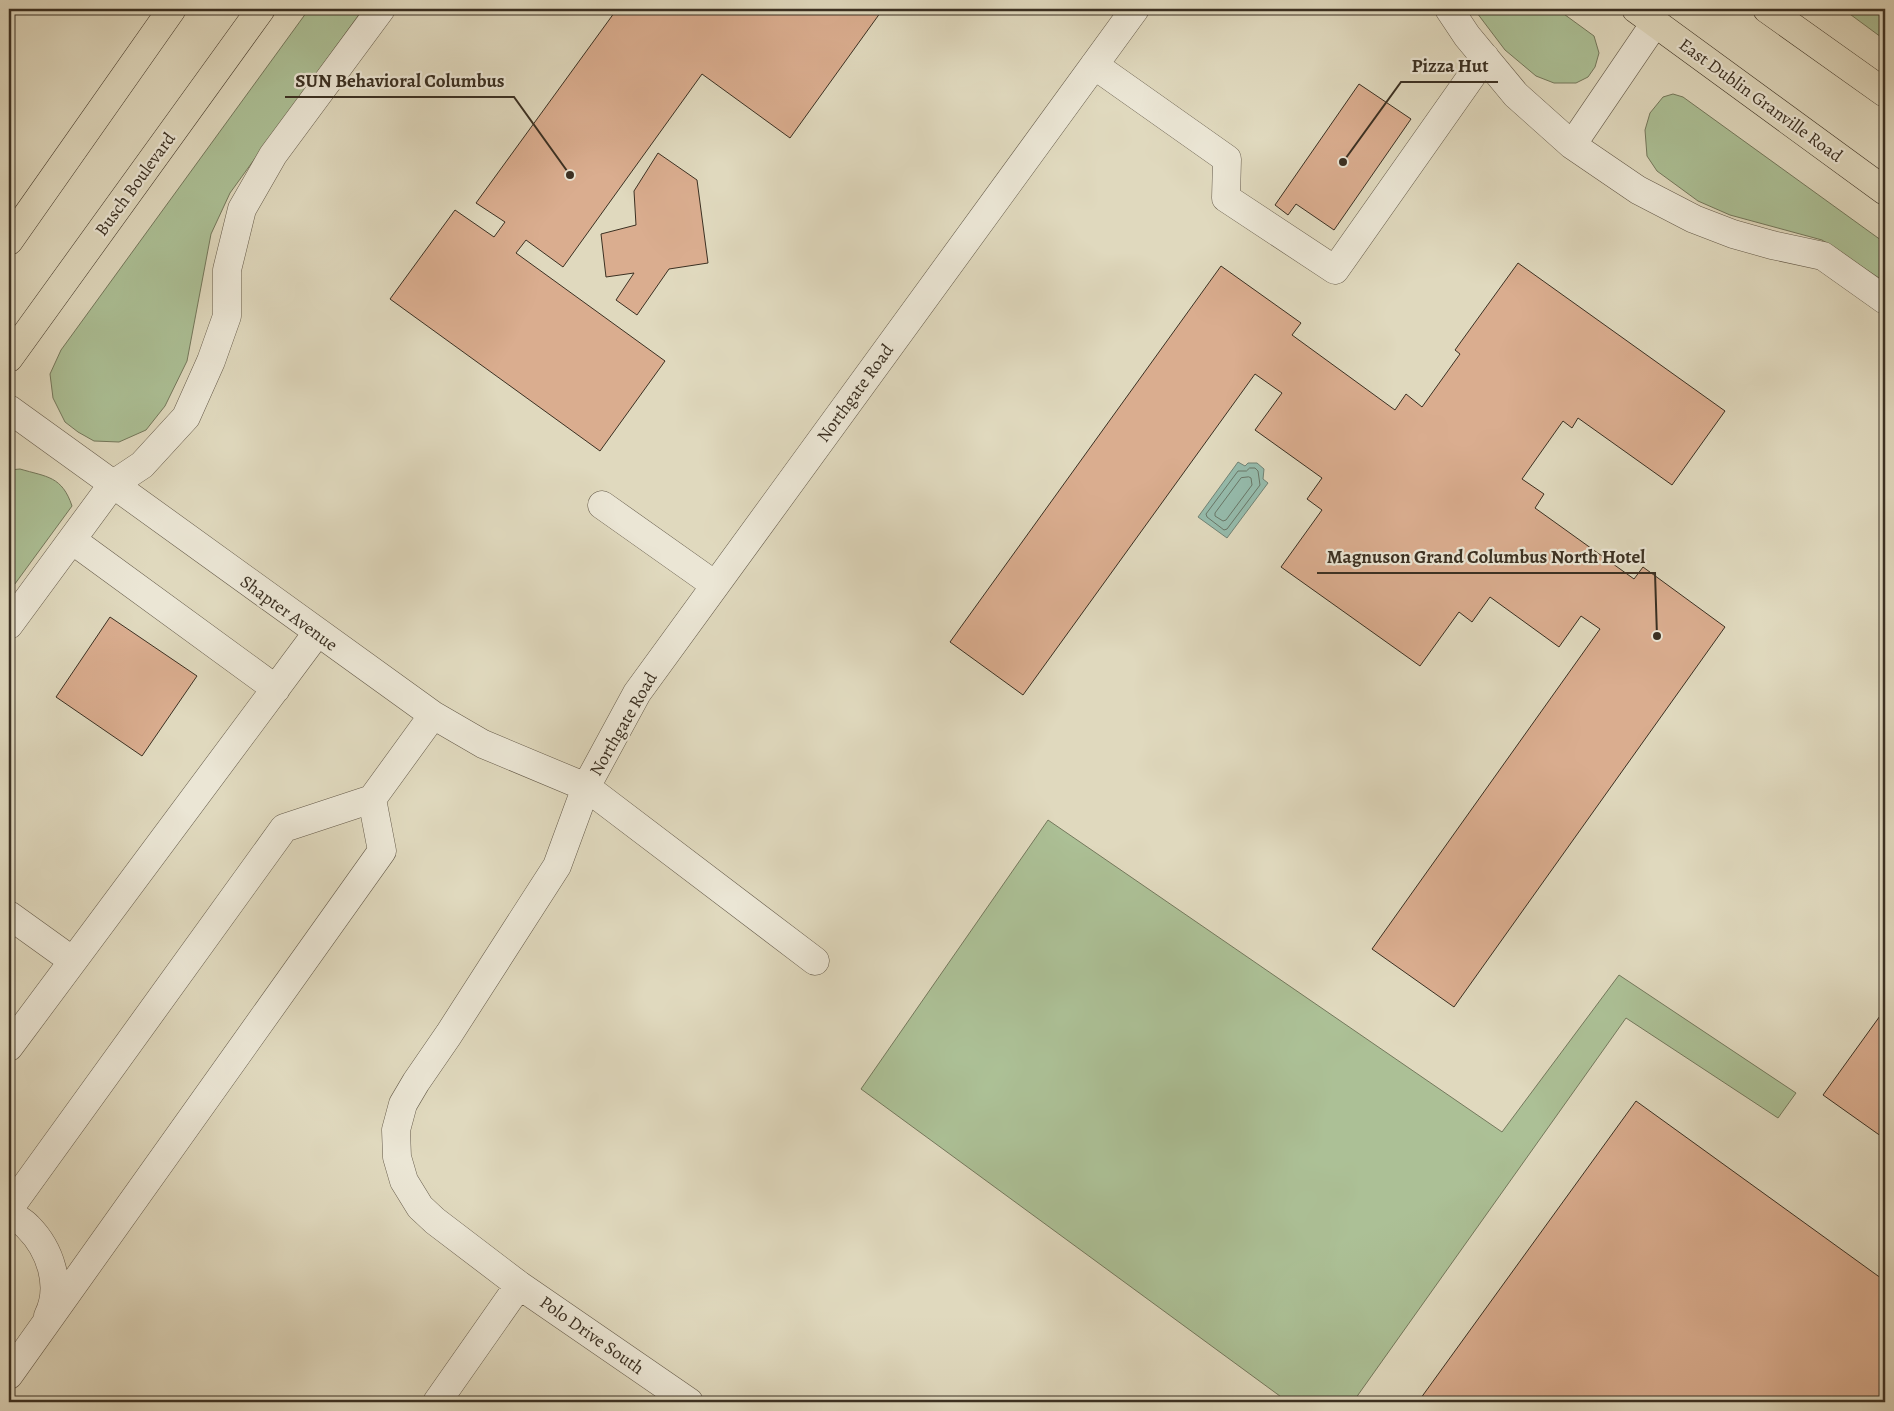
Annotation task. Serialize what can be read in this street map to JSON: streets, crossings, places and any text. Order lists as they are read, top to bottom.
{
  "streets": {
    "main road": ["East Dublin Granville Road", "Busch Boulevard"],
    "street": ["Northgate Road", "Shapter Avenue", "Polo Drive South"]
  },
  "crossings": [
    ["Northgate Road", "Shapter Avenue"],
    ["Northgate Road", "Polo Drive South"]
  ],
  "places": ["Pizza Hut", "SUN Behavioral Columbus", "Magnuson Grand Columbus North Hotel"]
}
